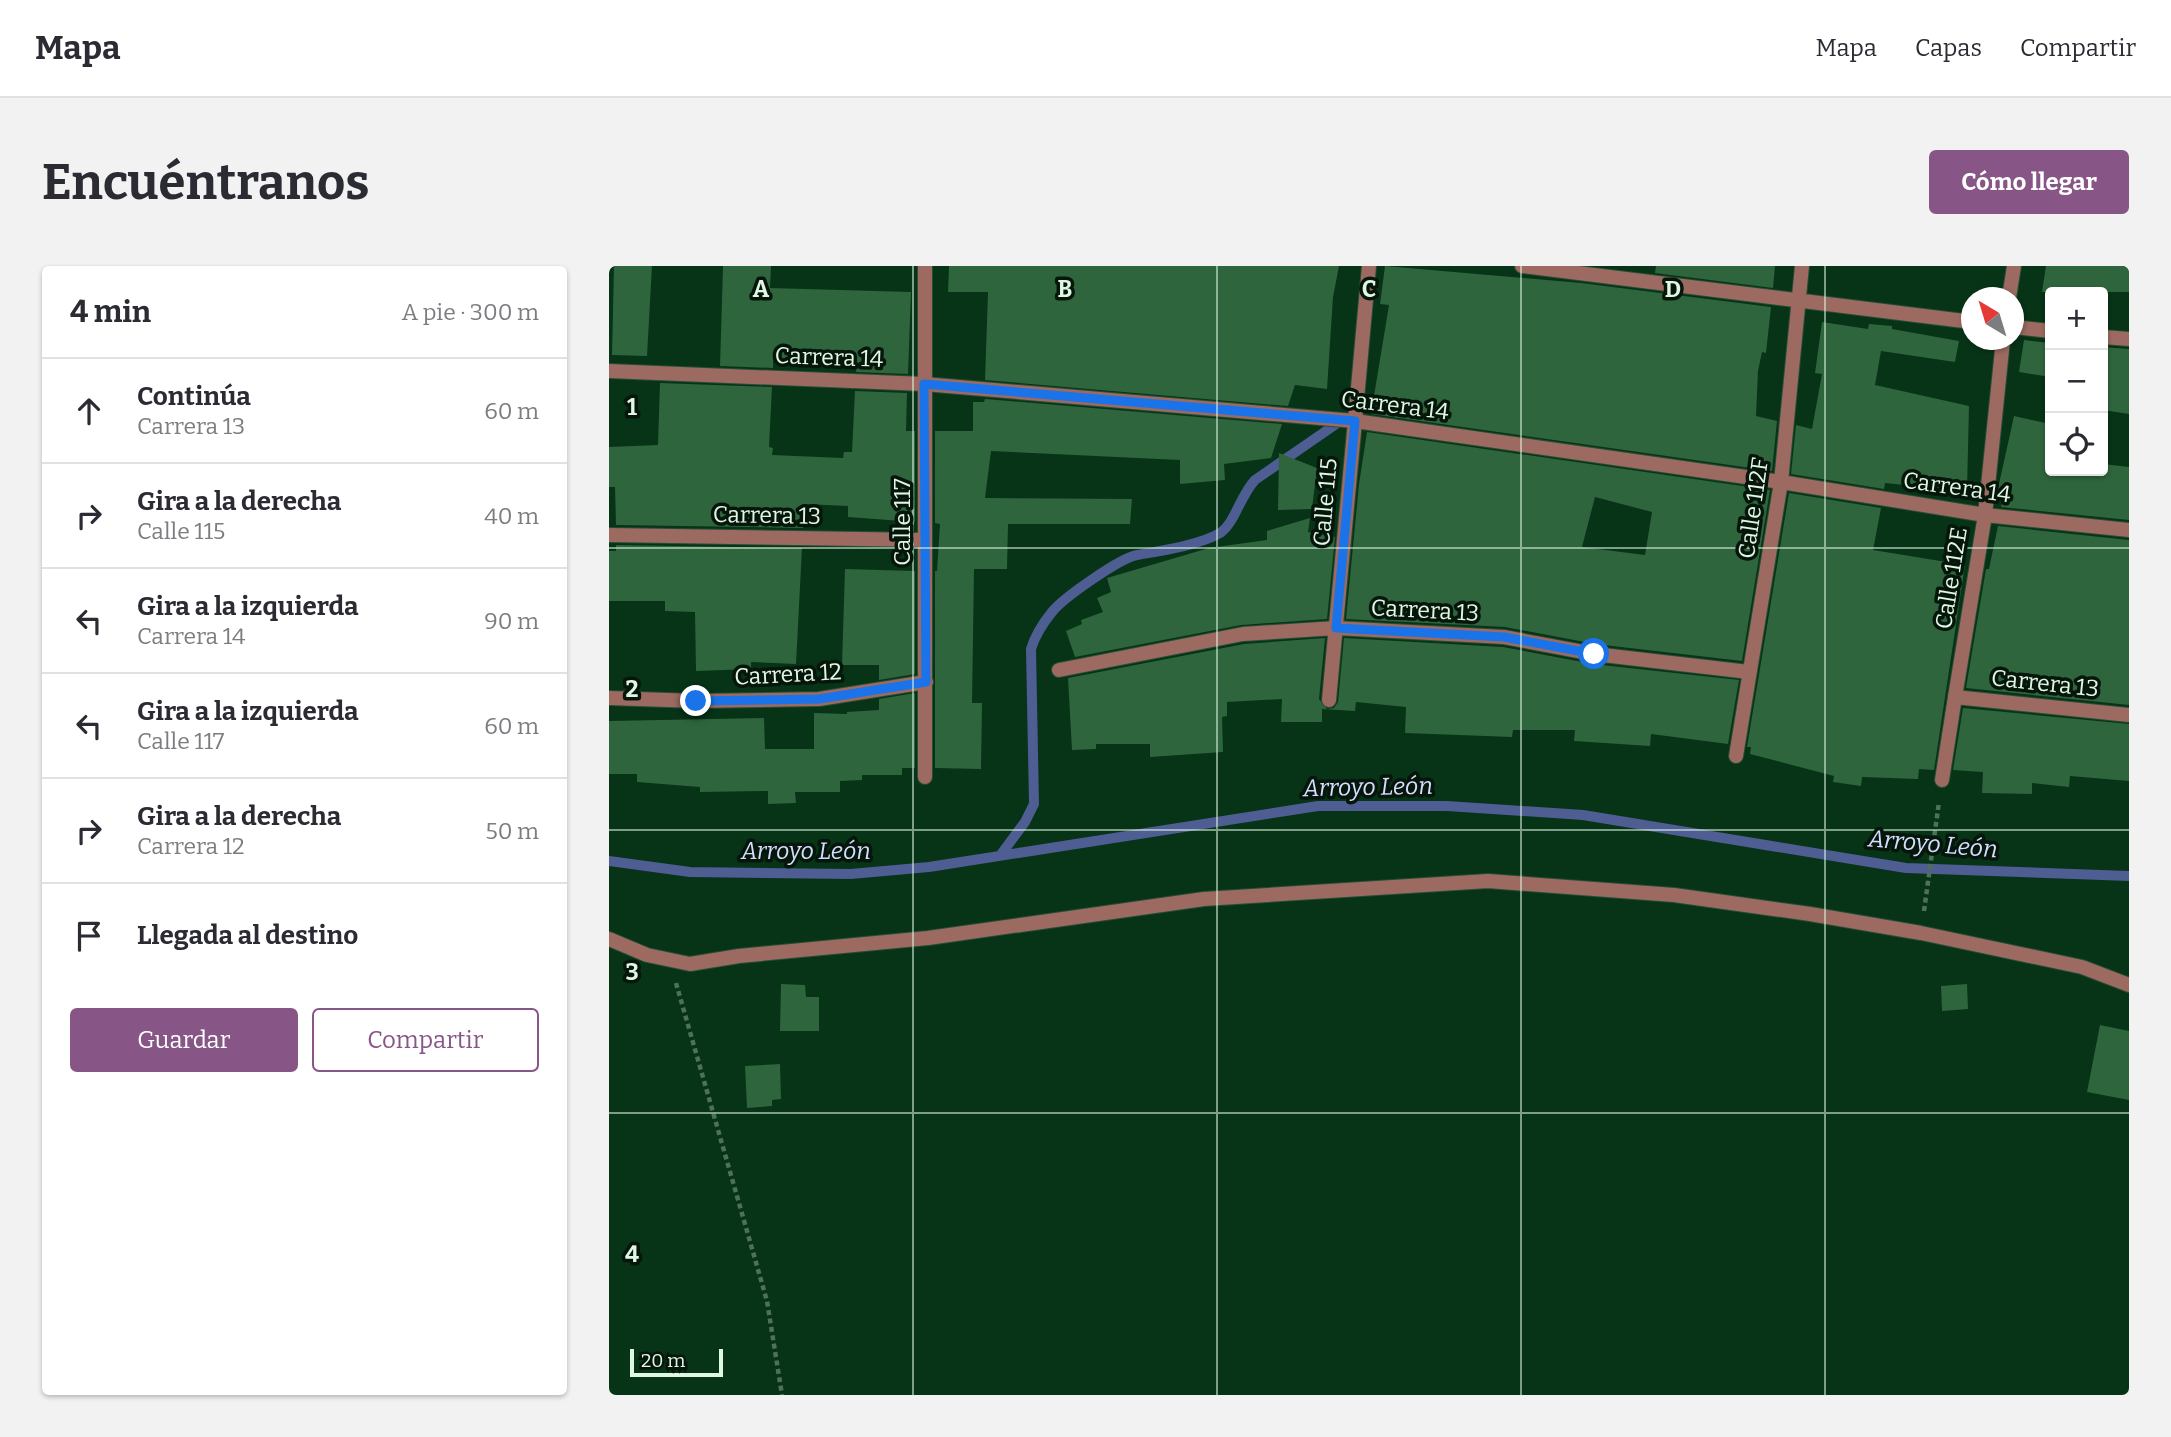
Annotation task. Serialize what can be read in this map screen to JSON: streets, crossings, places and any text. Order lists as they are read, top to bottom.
{
  "streets": {
    "street": [
      "Carrera 14",
      "Calle 115",
      "Calle 112F",
      "Carrera 13",
      "Calle 117",
      "Calle 112E",
      "Carrera 12"
    ]
  },
  "crossings": [
    ["Carrera 14", "Calle 115"],
    ["Carrera 14", "Calle 112F"],
    ["Carrera 14", "Calle 117"],
    ["Carrera 14", "Calle 112E"],
    ["Calle 115", "Carrera 13"],
    ["Calle 112F", "Carrera 13"],
    ["Carrera 13", "Calle 117"],
    ["Carrera 13", "Calle 112E"],
    ["Calle 117", "Carrera 12"]
  ],
  "water": ["Arroyo León"],
  "scale_bar": "20 m",
  "north": "top left",
  "page": {
    "header": "Mapa",
    "nav": ["Mapa", "Capas", "Compartir"],
    "buttons": [
      "Cómo llegar",
      ["Guardar", "Compartir"]
    ],
    "title": "Encuéntranos",
    "heading": ["4 min", "A pie · 300 m"],
    "map_buttons": ["+", "−"],
    "list": [
      ["Continúa", "Carrera 13", "60 m"],
      ["Gira a la derecha", "Calle 115", "40 m"],
      ["Gira a la izquierda", "Carrera 14", "90 m"],
      ["Gira a la izquierda", "Calle 117", "60 m"],
      ["Gira a la derecha", "Carrera 12", "50 m"],
      "Llegada al destino"
    ],
    "scale": "20 m"
  },
  "grid": {
    "columns": [
      "A",
      "B",
      "C",
      "D"
    ],
    "rows": [
      "1",
      "2",
      "3",
      "4"
    ]
  }
}
